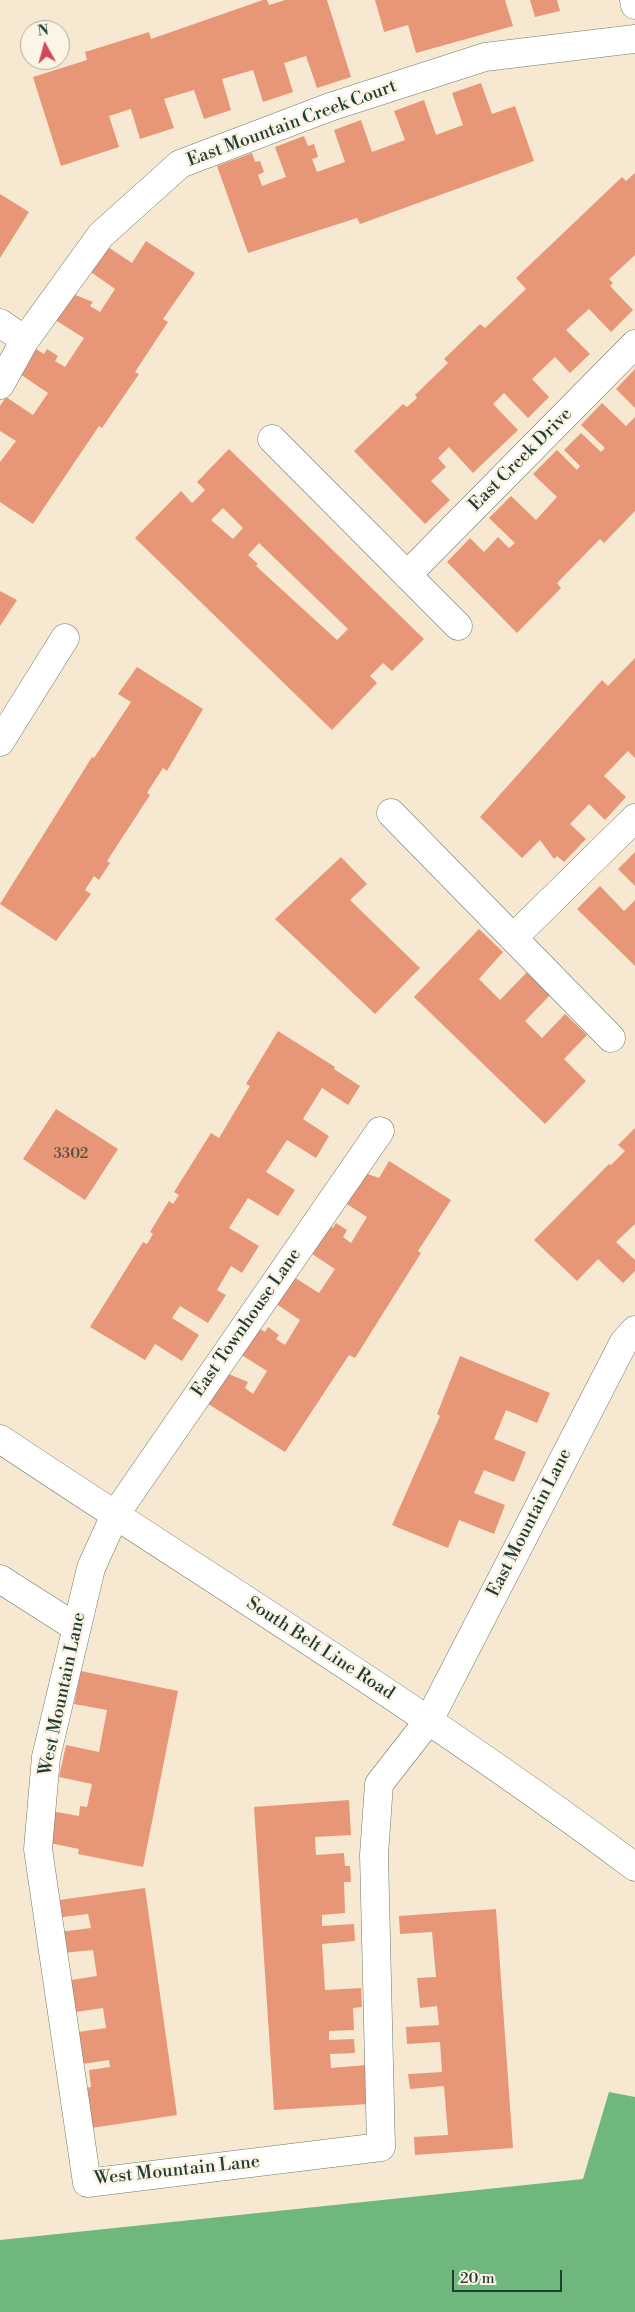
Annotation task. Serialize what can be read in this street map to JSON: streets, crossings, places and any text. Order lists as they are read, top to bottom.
{
  "streets": {
    "street": [
      "East Mountain Creek Court",
      "East Creek Drive",
      "East Townhouse Lane",
      "East Mountain Lane",
      "South Belt Line Road",
      "West Mountain Lane"
    ]
  },
  "crossings": [
    ["East Townhouse Lane", "South Belt Line Road"],
    ["East Townhouse Lane", "West Mountain Lane"],
    ["East Mountain Lane", "South Belt Line Road"],
    ["East Mountain Lane", "West Mountain Lane"],
    ["South Belt Line Road", "West Mountain Lane"]
  ],
  "house_numbers": ["3302"],
  "scale_bar": "20 m",
  "north": "top"
}
